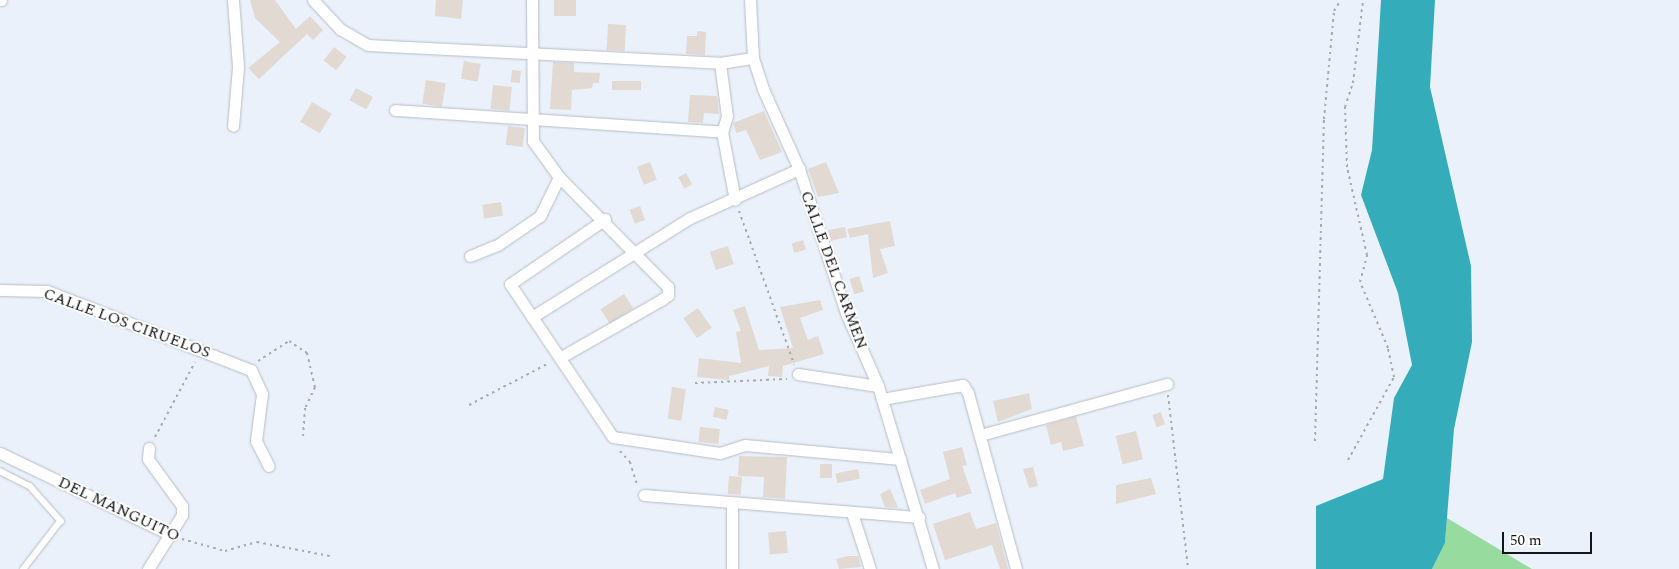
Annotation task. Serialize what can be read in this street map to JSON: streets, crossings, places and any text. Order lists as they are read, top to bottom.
{
  "streets": {
    "street": ["CALLE DEL CARMEN", "CALLE LOS CIRUELOS", "DEL MANGUITO"]
  },
  "scale_bar": "50 m"
}
